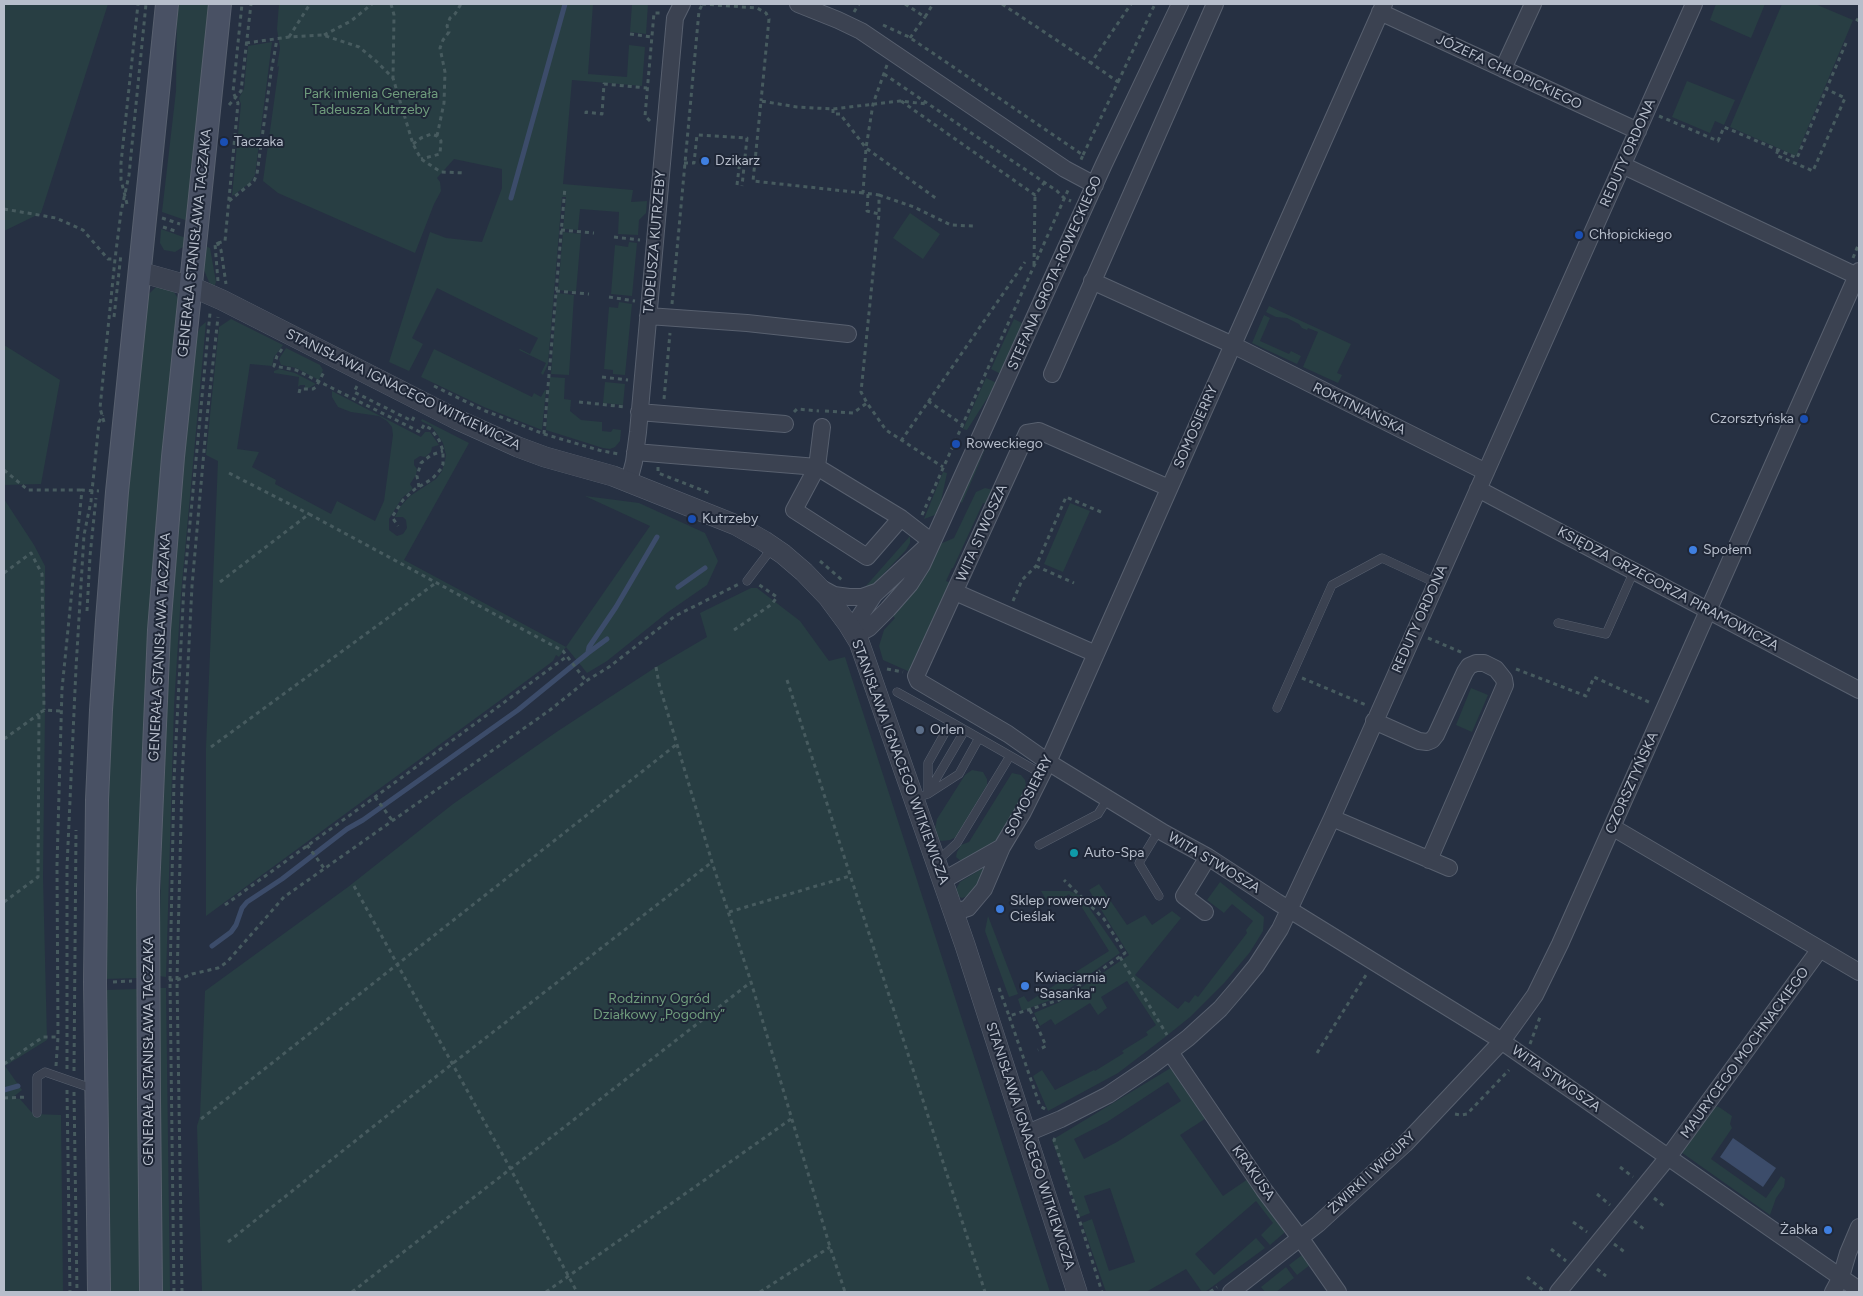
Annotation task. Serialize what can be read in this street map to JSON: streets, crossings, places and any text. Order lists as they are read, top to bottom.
{
  "streets": {
    "main road": ["GENERAŁA STANISŁAWA TACZAKA"],
    "street": [
      "JÓZEFA CHŁOPICKIEGO",
      "REDUTY ORDONA",
      "TADEUSZA KUTRZEBY",
      "STEFANA GROTA-ROWECKIEGO",
      "STANISŁAWA IGNACEGO WITKIEWICZA",
      "ROKITNIAŃSKA",
      "SOMOSIERRY",
      "WITA STWOSZA",
      "KSIĘDZA GRZEGORZA PIRAMOWICZA",
      "CZORSZTYŃSKA",
      "MAURYCEGO MOCHNACKIEGO",
      "KRAKUSA",
      "ŻWIRKI I WIGURY"
    ]
  },
  "crossings": [
    ["JÓZEFA CHŁOPICKIEGO", "REDUTY ORDONA"],
    ["JÓZEFA CHŁOPICKIEGO", "SOMOSIERRY"],
    ["REDUTY ORDONA", "STANISŁAWA IGNACEGO WITKIEWICZA"],
    ["REDUTY ORDONA", "ROKITNIAŃSKA"],
    ["REDUTY ORDONA", "WITA STWOSZA"],
    ["REDUTY ORDONA", "KSIĘDZA GRZEGORZA PIRAMOWICZA"],
    ["REDUTY ORDONA", "KRAKUSA"],
    ["TADEUSZA KUTRZEBY", "STANISŁAWA IGNACEGO WITKIEWICZA"],
    ["GENERAŁA STANISŁAWA TACZAKA", "STANISŁAWA IGNACEGO WITKIEWICZA"],
    ["STEFANA GROTA-ROWECKIEGO", "STANISŁAWA IGNACEGO WITKIEWICZA"],
    ["STANISŁAWA IGNACEGO WITKIEWICZA", "SOMOSIERRY"],
    ["ROKITNIAŃSKA", "SOMOSIERRY"],
    ["SOMOSIERRY", "WITA STWOSZA"],
    ["WITA STWOSZA", "CZORSZTYŃSKA"],
    ["WITA STWOSZA", "MAURYCEGO MOCHNACKIEGO"],
    ["WITA STWOSZA", "ŻWIRKI I WIGURY"],
    ["KSIĘDZA GRZEGORZA PIRAMOWICZA", "CZORSZTYŃSKA"],
    ["CZORSZTYŃSKA", "ŻWIRKI I WIGURY"],
    ["KRAKUSA", "ŻWIRKI I WIGURY"]
  ],
  "parks": ["Park imienia Generała Tadeusza Kutrzeby", "Rodzinny Ogród Działkowy „Pogodny”"],
  "places": [
    "Taczaka",
    "Dzikarz",
    "Chłopickiego",
    "Czorsztyńska",
    "Roweckiego",
    "Kutrzeby",
    "Społem",
    "Orlen",
    "Auto-Spa",
    "Sklep rowerowy Cieślak",
    "Kwiaciarnia \"Sasanka\"",
    "Żabka"
  ]
}
